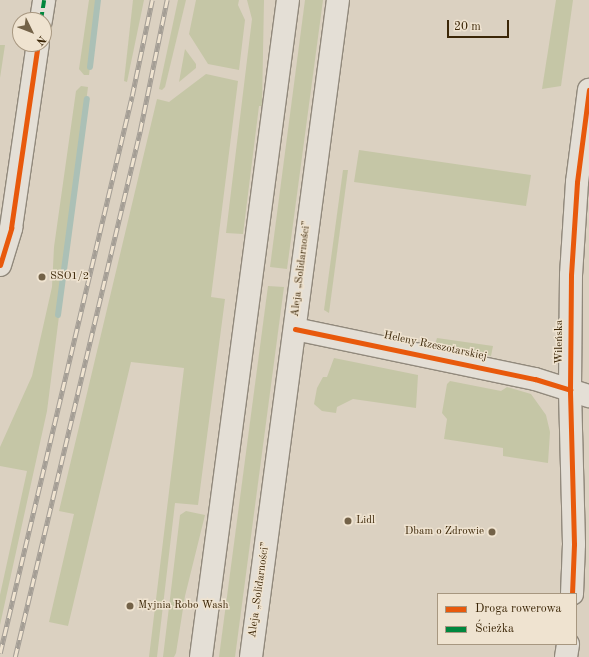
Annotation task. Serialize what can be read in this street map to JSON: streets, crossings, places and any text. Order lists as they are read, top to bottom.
{
  "streets": {
    "main road": ["Aleja „Solidarności”", "Wileńska", "Heleny Rzeszotarskiej"]
  },
  "crossings": [
    ["Aleja „Solidarności”", "Heleny Rzeszotarskiej"],
    ["Wileńska", "Heleny Rzeszotarskiej"]
  ],
  "places": [
    "SSO1/2",
    "Lidl",
    "Dbam o Zdrowie",
    "Myjnia Robo Wash"
  ],
  "legend": ["Droga rowerowa", "Ścieżka"],
  "scale_bar": "20 m",
  "north": "bottom right"
}
